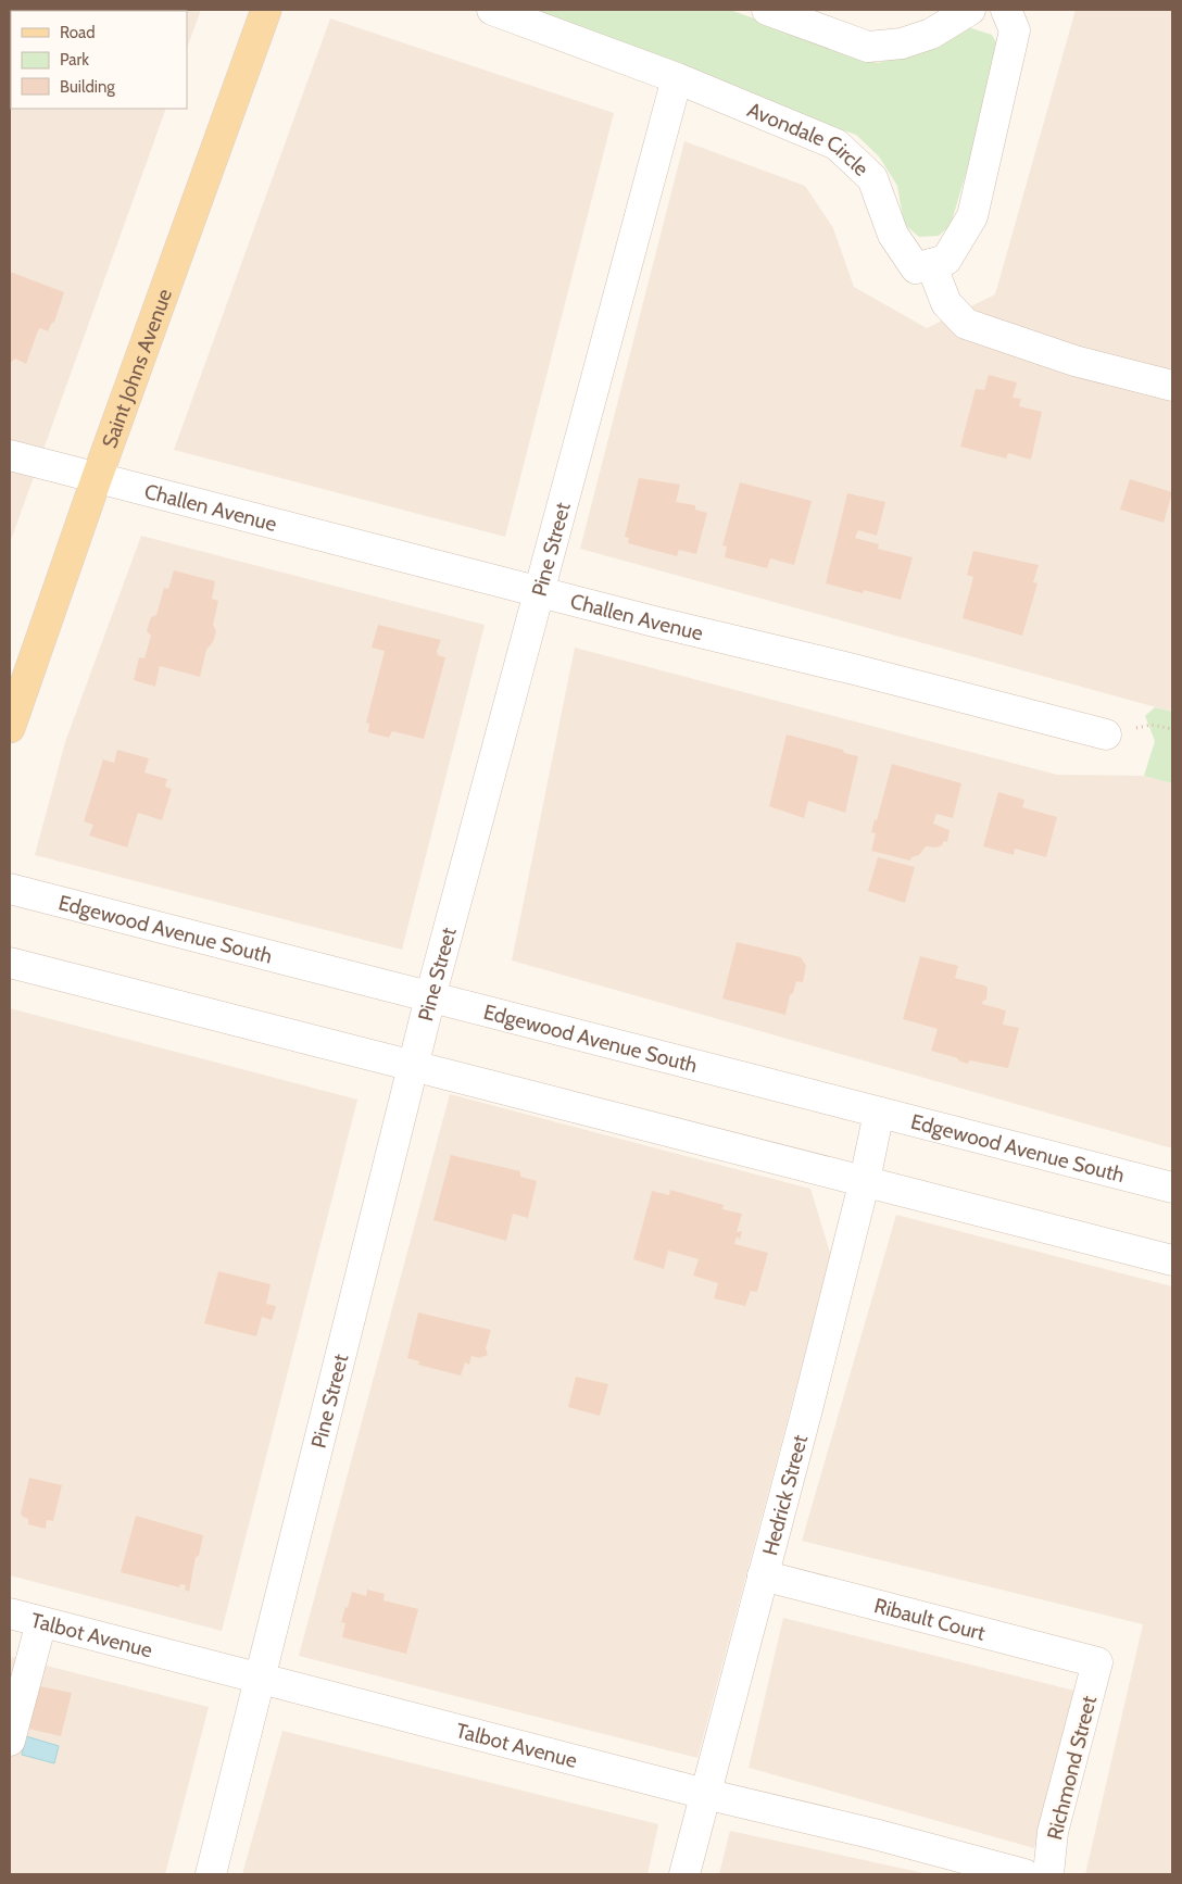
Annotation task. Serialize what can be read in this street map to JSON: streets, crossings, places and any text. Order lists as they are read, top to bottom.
{
  "streets": {
    "main road": ["Saint Johns Avenue"],
    "street": [
      "Avondale Circle",
      "Challen Avenue",
      "Pine Street",
      "Edgewood Avenue South",
      "Hedrick Street",
      "Ribault Court",
      "Talbot Avenue",
      "Richmond Street"
    ]
  },
  "crossings": [
    ["Avondale Circle", "Pine Street"],
    ["Saint Johns Avenue", "Challen Avenue"],
    ["Challen Avenue", "Pine Street"],
    ["Pine Street", "Edgewood Avenue South"],
    ["Pine Street", "Talbot Avenue"],
    ["Edgewood Avenue South", "Hedrick Street"],
    ["Hedrick Street", "Ribault Court"],
    ["Hedrick Street", "Talbot Avenue"],
    ["Ribault Court", "Richmond Street"]
  ],
  "legend": ["Road", "Park", "Building"]
}
